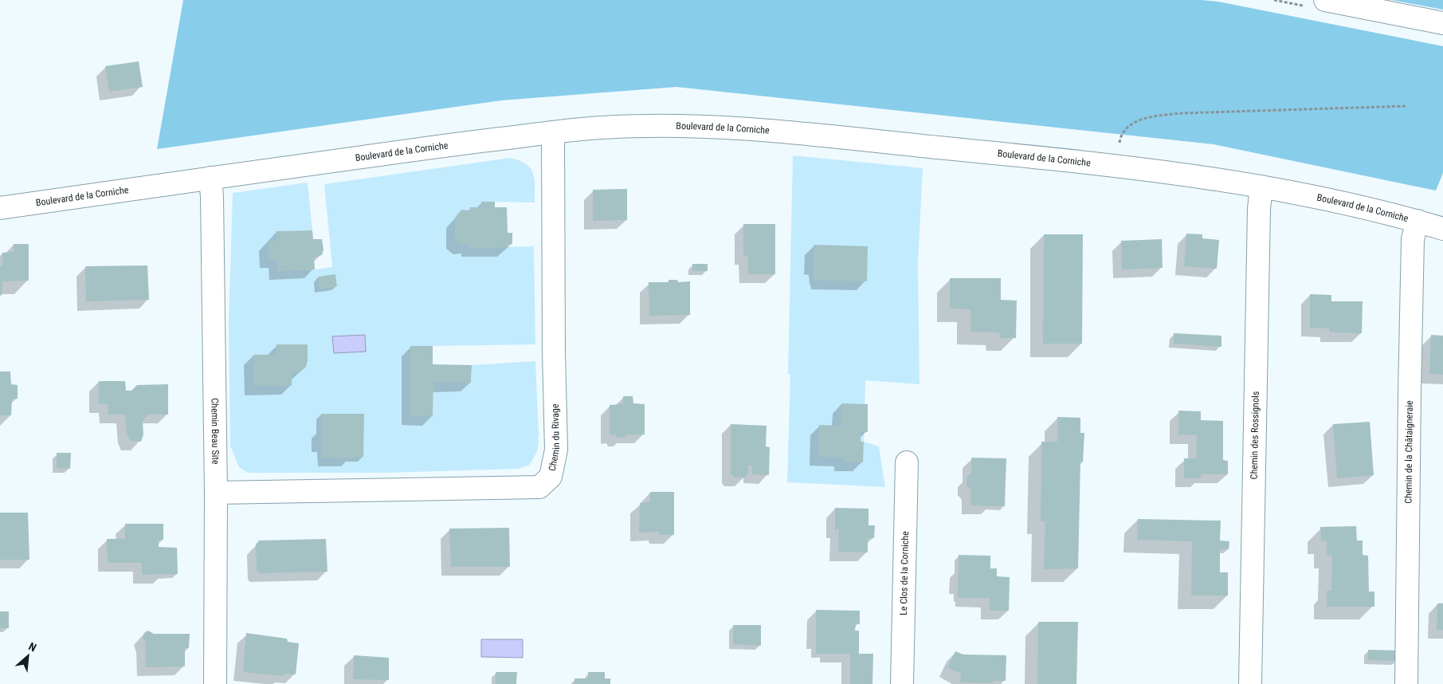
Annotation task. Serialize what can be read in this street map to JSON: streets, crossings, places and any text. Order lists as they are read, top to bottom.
{
  "streets": {
    "street": [
      "Boulevard de la Corniche",
      "Chemin Beau Site",
      "Chemin des Rossignols",
      "Chemin du Rivage",
      "Chemin de la Châtaigneraie",
      "Le Clos de la Corniche"
    ]
  },
  "crossings": [
    ["Boulevard de la Corniche", "Chemin Beau Site"],
    ["Boulevard de la Corniche", "Chemin des Rossignols"],
    ["Boulevard de la Corniche", "Chemin du Rivage"],
    ["Boulevard de la Corniche", "Chemin de la Châtaigneraie"],
    ["Chemin Beau Site", "Chemin du Rivage"]
  ],
  "north": "top right"
}
